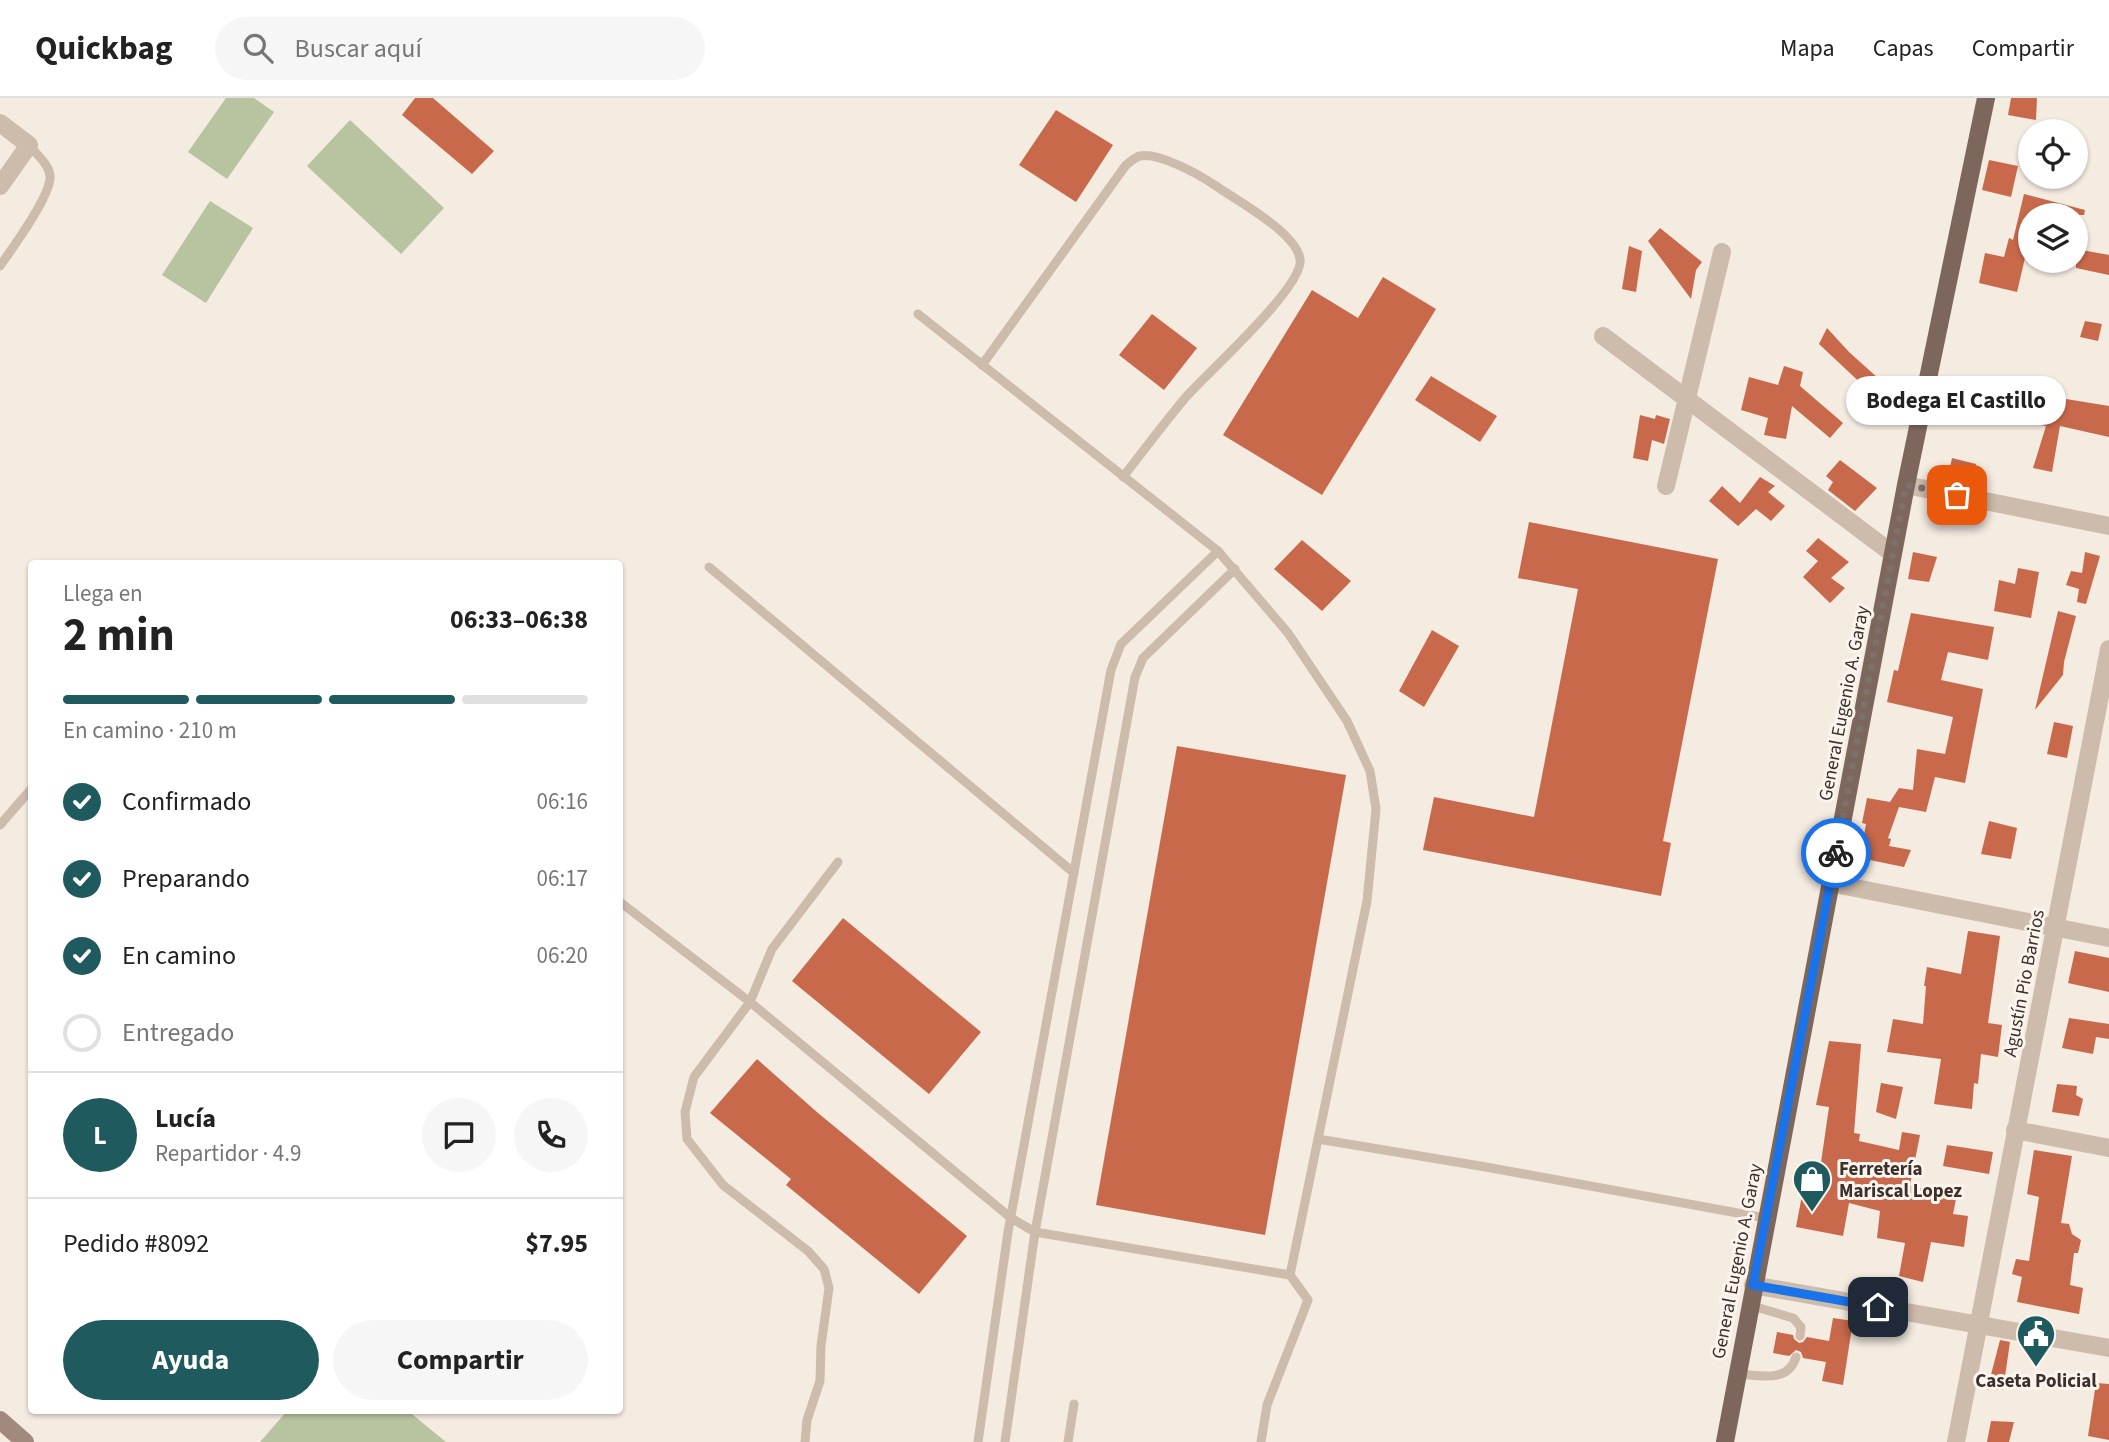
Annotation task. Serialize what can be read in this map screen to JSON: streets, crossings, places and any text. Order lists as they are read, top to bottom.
{
  "streets": {
    "main road": ["General Eugenio A. Garay"],
    "street": ["Agustín Pio Barrios"]
  },
  "places": {
    "other": ["Bodega El Castillo"],
    "shop": ["Ferretería Mariscal Lopez"],
    "public building": ["Caseta Policial"]
  },
  "page": {
    "header": "Quickbag",
    "search": "Buscar aquí",
    "nav": ["Mapa", "Capas", "Compartir"],
    "bubble": "Bodega El Castillo",
    "heading": ["2 min", "Llega en", "06:33–06:38"],
    "panel": [
      "Lucía",
      "Repartidor · 4.9",
      "Pedido #8092",
      "$7.95"
    ],
    "bar": "En camino · 210 m",
    "list": [
      ["Confirmado", "06:16"],
      ["Preparando", "06:17"],
      ["En camino", "06:20"],
      "Entregado"
    ],
    "round": "L",
    "buttons": ["Ayuda", "Compartir"]
  }
}
